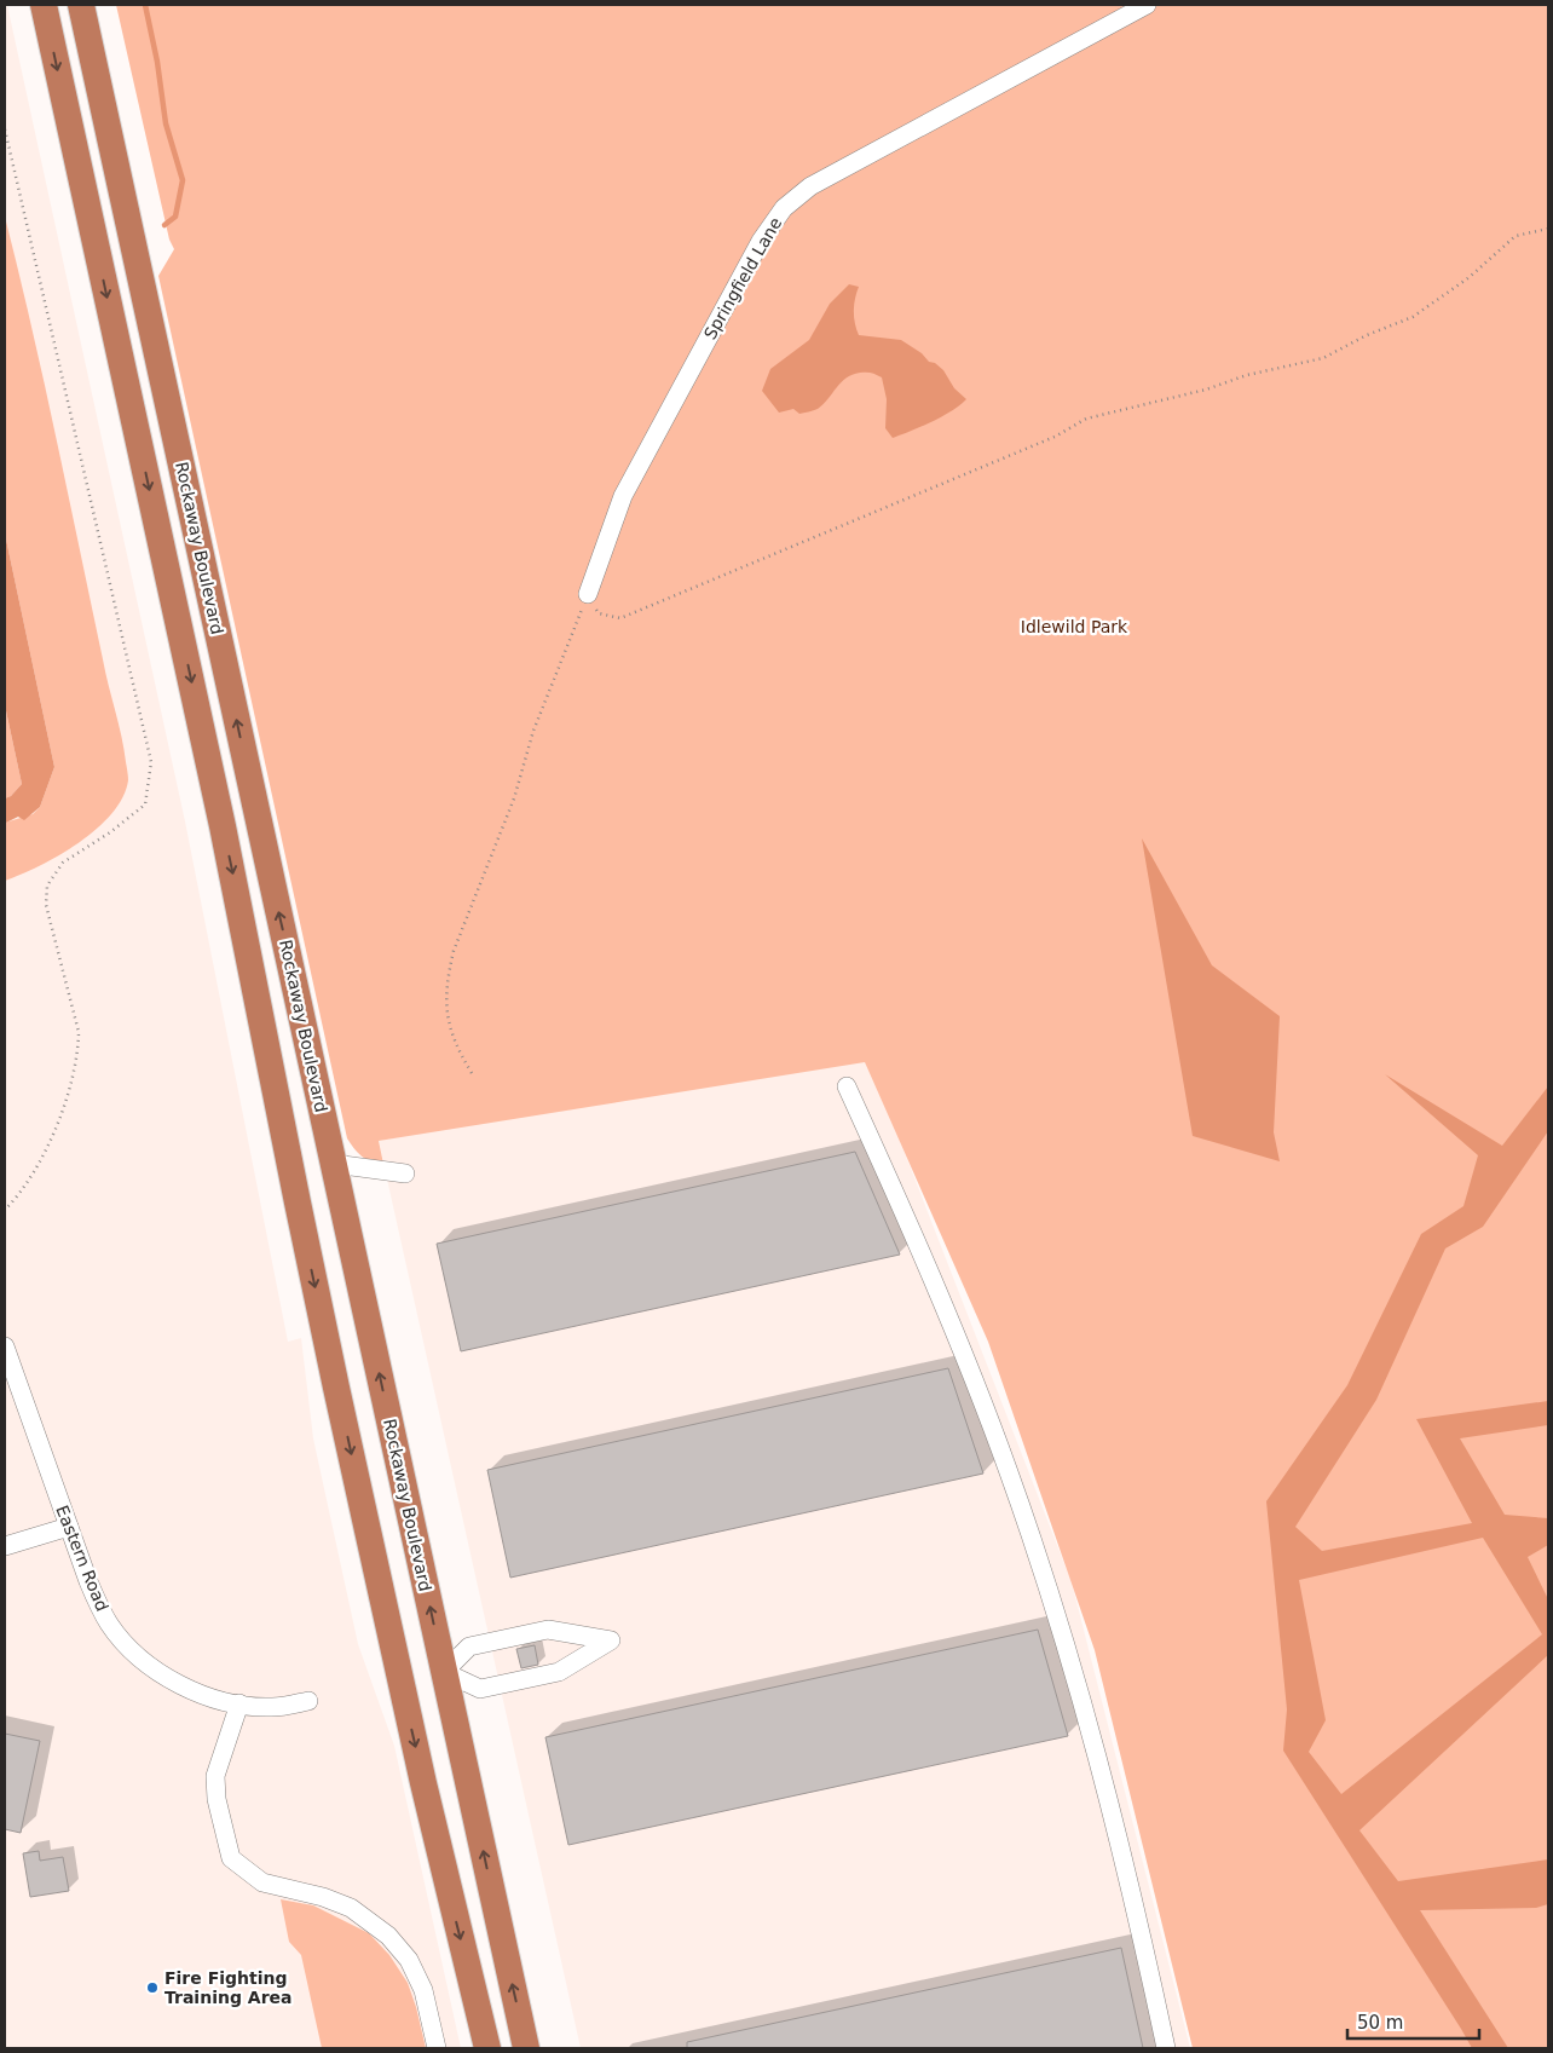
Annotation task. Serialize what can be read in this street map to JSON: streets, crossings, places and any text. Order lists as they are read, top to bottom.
{
  "streets": {
    "highway": ["Rockaway Boulevard"],
    "street": ["Springfield Lane", "Eastern Road"]
  },
  "parks": ["Idlewild Park"],
  "places": ["Fire Fighting Training Area"],
  "scale_bar": "50 m"
}
